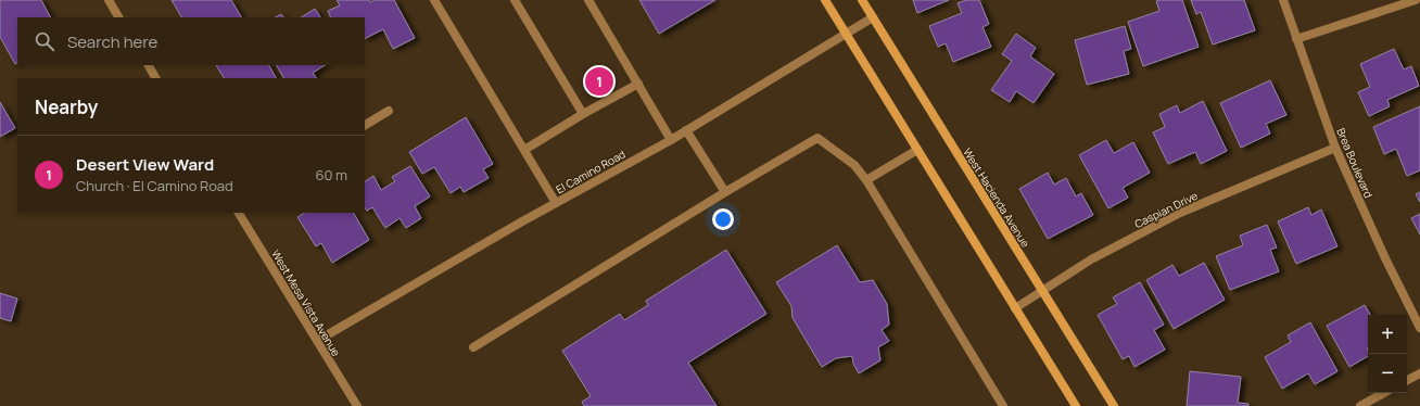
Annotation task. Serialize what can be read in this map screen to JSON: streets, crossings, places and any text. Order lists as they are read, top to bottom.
{
  "streets": {
    "main road": ["West Hacienda Avenue"],
    "street": [
      "Brea Boulevard",
      "El Camino Road",
      "Caspian Drive",
      "West Mesa Vista Avenue"
    ]
  },
  "crossings": [
    ["Brea Boulevard", "Caspian Drive"],
    ["El Camino Road", "West Hacienda Avenue"],
    ["El Camino Road", "West Mesa Vista Avenue"],
    ["West Hacienda Avenue", "Caspian Drive"]
  ],
  "page": {
    "search": "Search here",
    "pins": "1",
    "heading": "Nearby",
    "list": [
      {
        "mark": "1",
        "name": "Desert View Ward",
        "note": "Church · El Camino Road",
        "value": "60 m"
      }
    ],
    "map_buttons": ["+", "−"]
  }
}
